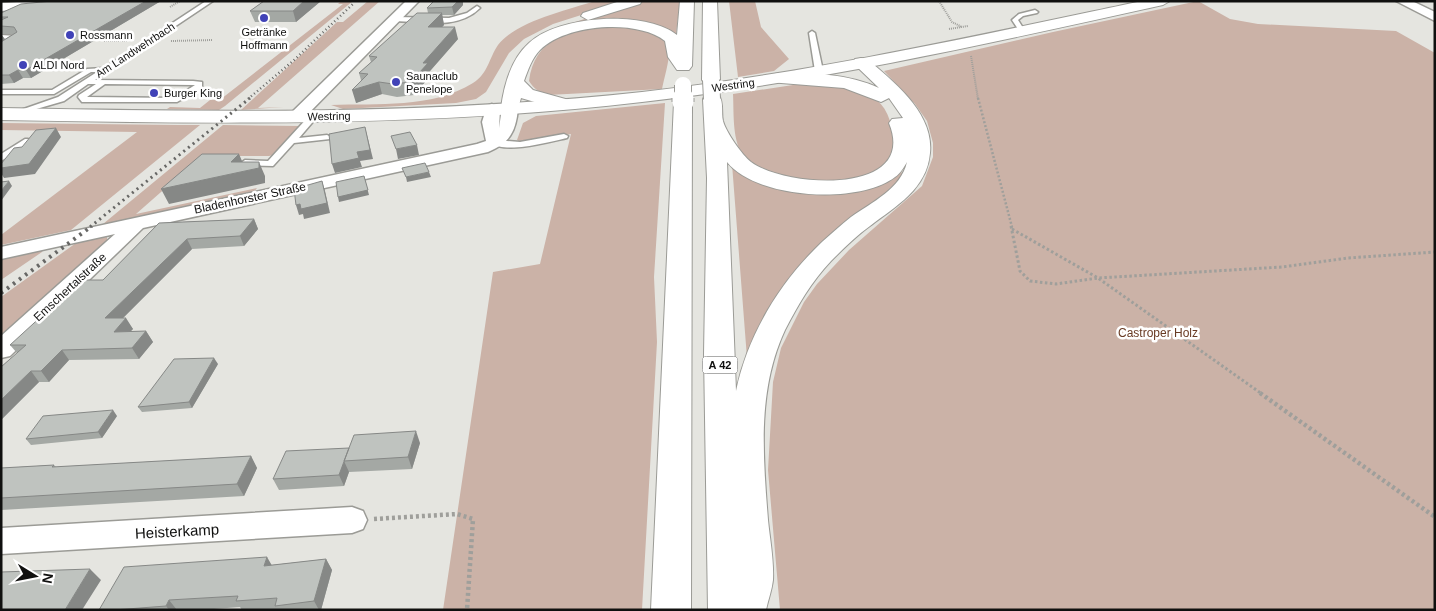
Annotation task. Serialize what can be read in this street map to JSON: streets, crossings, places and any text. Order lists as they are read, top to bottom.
{
  "streets": {
    "main road": ["Westring", "A 42"],
    "street": ["Bladenhorster Straße", "Emschertalstraße", "Heisterkamp"],
    "lane": ["Am Landwehrbach"]
  },
  "crossings": [
    ["Am Landwehrbach", "Westring"],
    ["Bladenhorster Straße", "Emschertalstraße"]
  ],
  "parks": ["Castroper Holz"],
  "places": [
    "Getränke Hoffmann",
    "Rossmann",
    "ALDI Nord",
    "Saunaclub Penelope",
    "Burger King"
  ],
  "north": "right"
}
